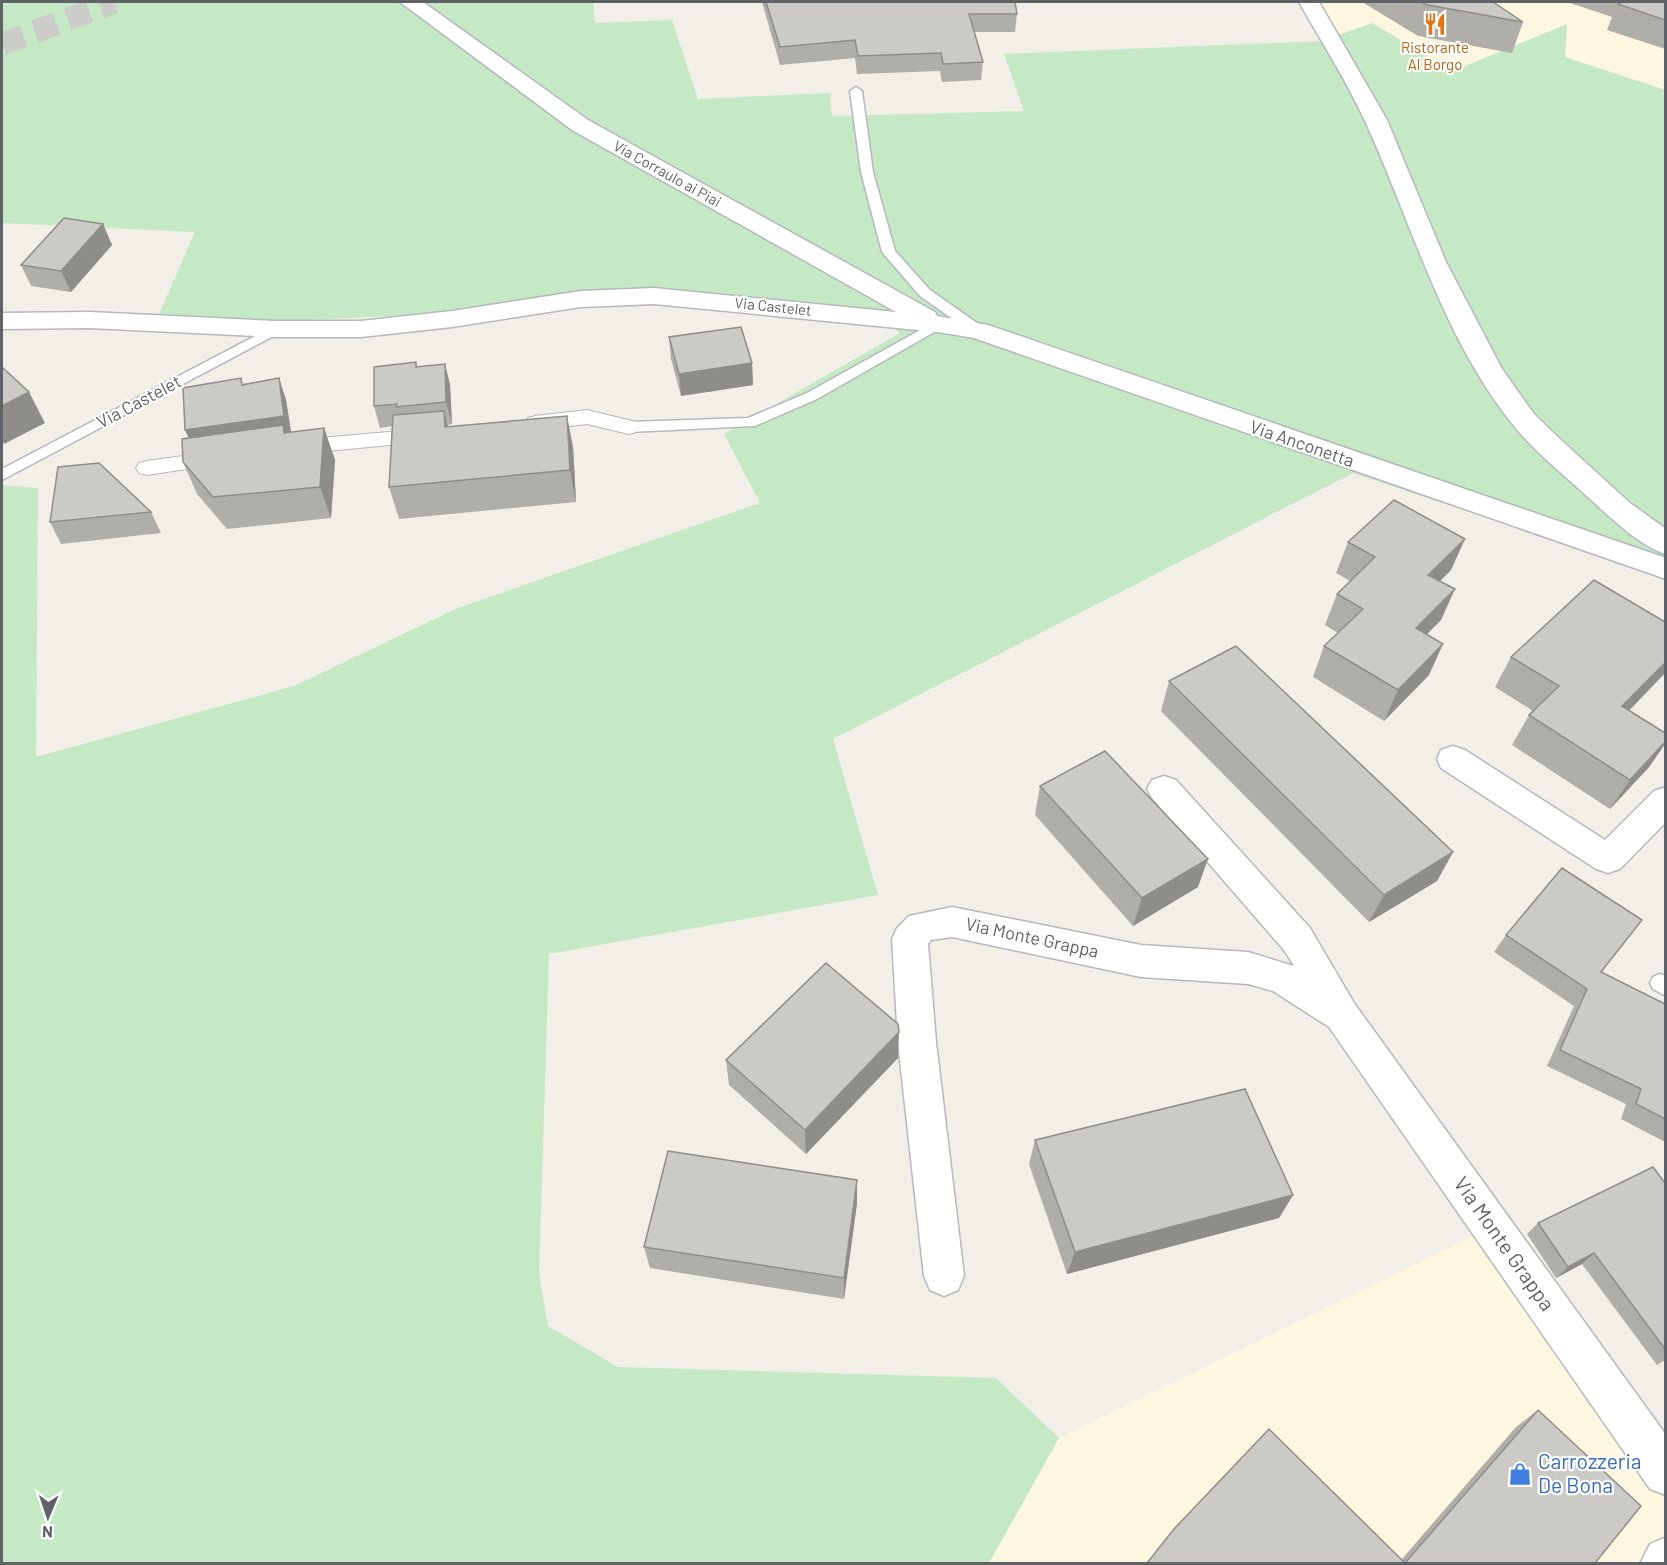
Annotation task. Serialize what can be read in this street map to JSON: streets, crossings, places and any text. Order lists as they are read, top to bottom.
{
  "streets": {
    "street": [
      "Via Corraulo ai Piai",
      "Via Castelet",
      "Via Anconetta",
      "Via Monte Grappa"
    ]
  },
  "crossings": [
    ["Via Corraulo ai Piai", "Via Castelet"],
    ["Via Corraulo ai Piai", "Via Anconetta"],
    ["Via Castelet", "Via Anconetta"]
  ],
  "places": {
    "restaurant": ["Ristorante Al Borgo"],
    "shop": ["Carrozzeria De Bona"]
  },
  "north": "bottom"
}
